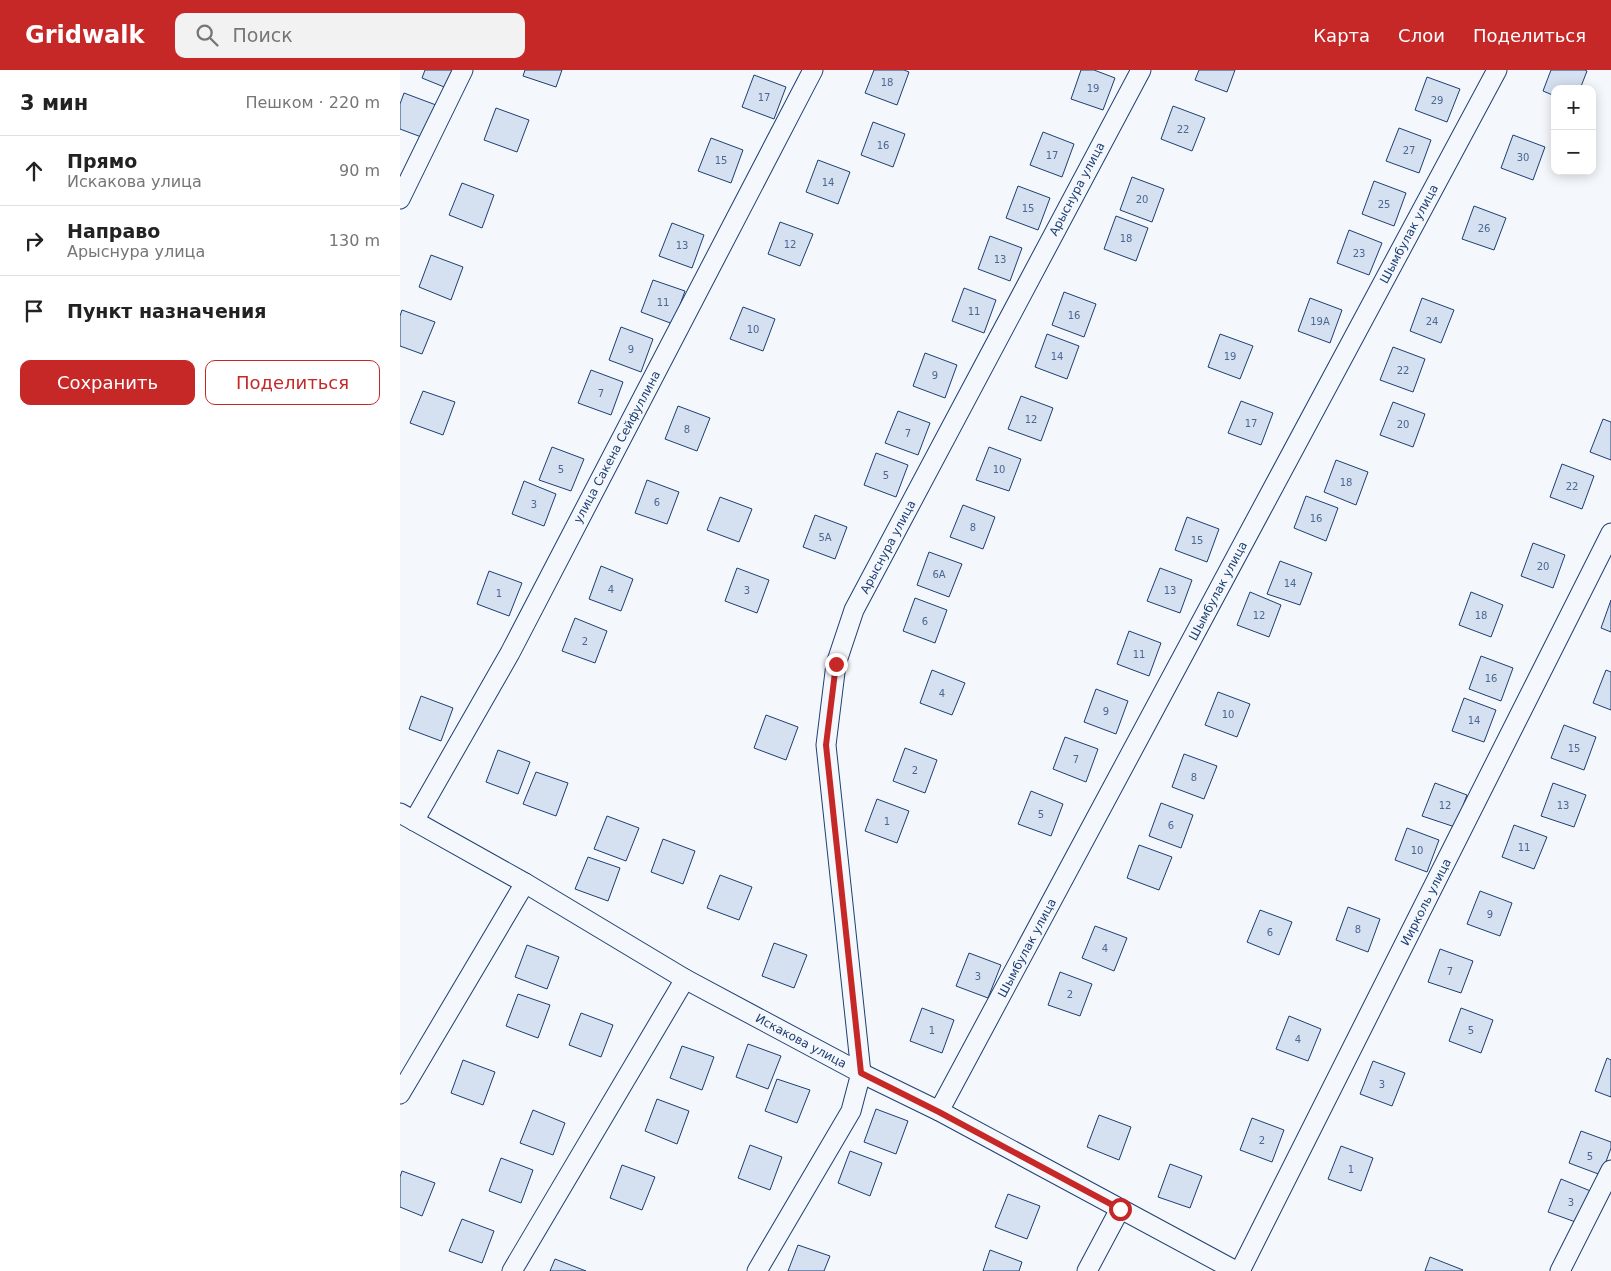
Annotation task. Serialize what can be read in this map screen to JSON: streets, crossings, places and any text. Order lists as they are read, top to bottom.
{
  "streets": {
    "street": [
      "Арыснура улица",
      "Шымбулак улица",
      "улица Сакена Сейфуллина",
      "Иирколь улица",
      "Искакова улица"
    ]
  },
  "crossings": [
    ["Арыснура улица", "Искакова улица"],
    ["Шымбулак улица", "Искакова улица"],
    ["улица Сакена Сейфуллина", "Искакова улица"]
  ],
  "house_numbers": [
    "18",
    "19",
    "17",
    "29",
    "22",
    "16",
    "27",
    "17",
    "30",
    "15",
    "14",
    "20",
    "25",
    "15",
    "26",
    "18",
    "12",
    "13",
    "23",
    "13",
    "11",
    "11",
    "16",
    "19А",
    "24",
    "10",
    "9",
    "14",
    "19",
    "22",
    "9",
    "7",
    "12",
    "17",
    "20",
    "8",
    "7",
    "5",
    "10",
    "5",
    "18",
    "22",
    "6",
    "3",
    "16",
    "8",
    "5А",
    "15",
    "20",
    "6А",
    "14",
    "4",
    "3",
    "13",
    "1",
    "12",
    "18",
    "6",
    "2",
    "11",
    "16",
    "4",
    "9",
    "10",
    "14",
    "15",
    "7",
    "2",
    "8",
    "12",
    "13",
    "5",
    "1",
    "6",
    "11",
    "10",
    "9",
    "8",
    "6",
    "4",
    "7",
    "3",
    "2",
    "1",
    "5",
    "4",
    "3",
    "2",
    "5",
    "1",
    "3"
  ],
  "page": {
    "header": "Gridwalk",
    "search": "Поиск",
    "nav": ["Карта", "Слои", "Поделиться"],
    "heading": ["3 мин", "Пешком · 220 m"],
    "map_buttons": ["+", "−"],
    "list": [
      ["Прямо", "Искакова улица", "90 m"],
      ["Направо", "Арыснура улица", "130 m"],
      "Пункт назначения"
    ],
    "buttons": ["Сохранить", "Поделиться"]
  }
}
